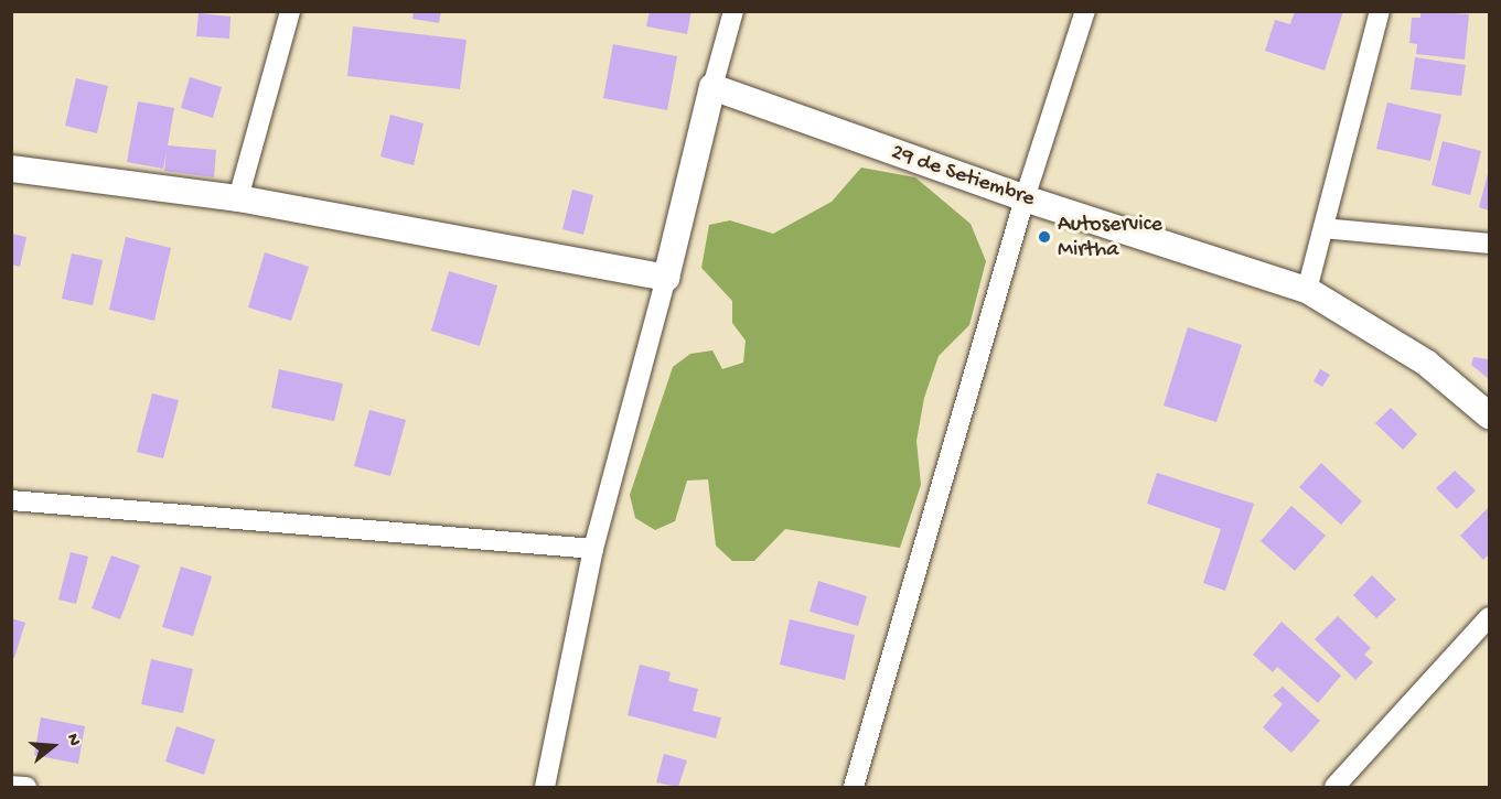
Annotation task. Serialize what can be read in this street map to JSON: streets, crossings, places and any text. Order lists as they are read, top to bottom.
{
  "streets": {
    "street": ["29 de Setiembre"]
  },
  "places": ["Autoservice Mirtha"],
  "north": "right"
}
